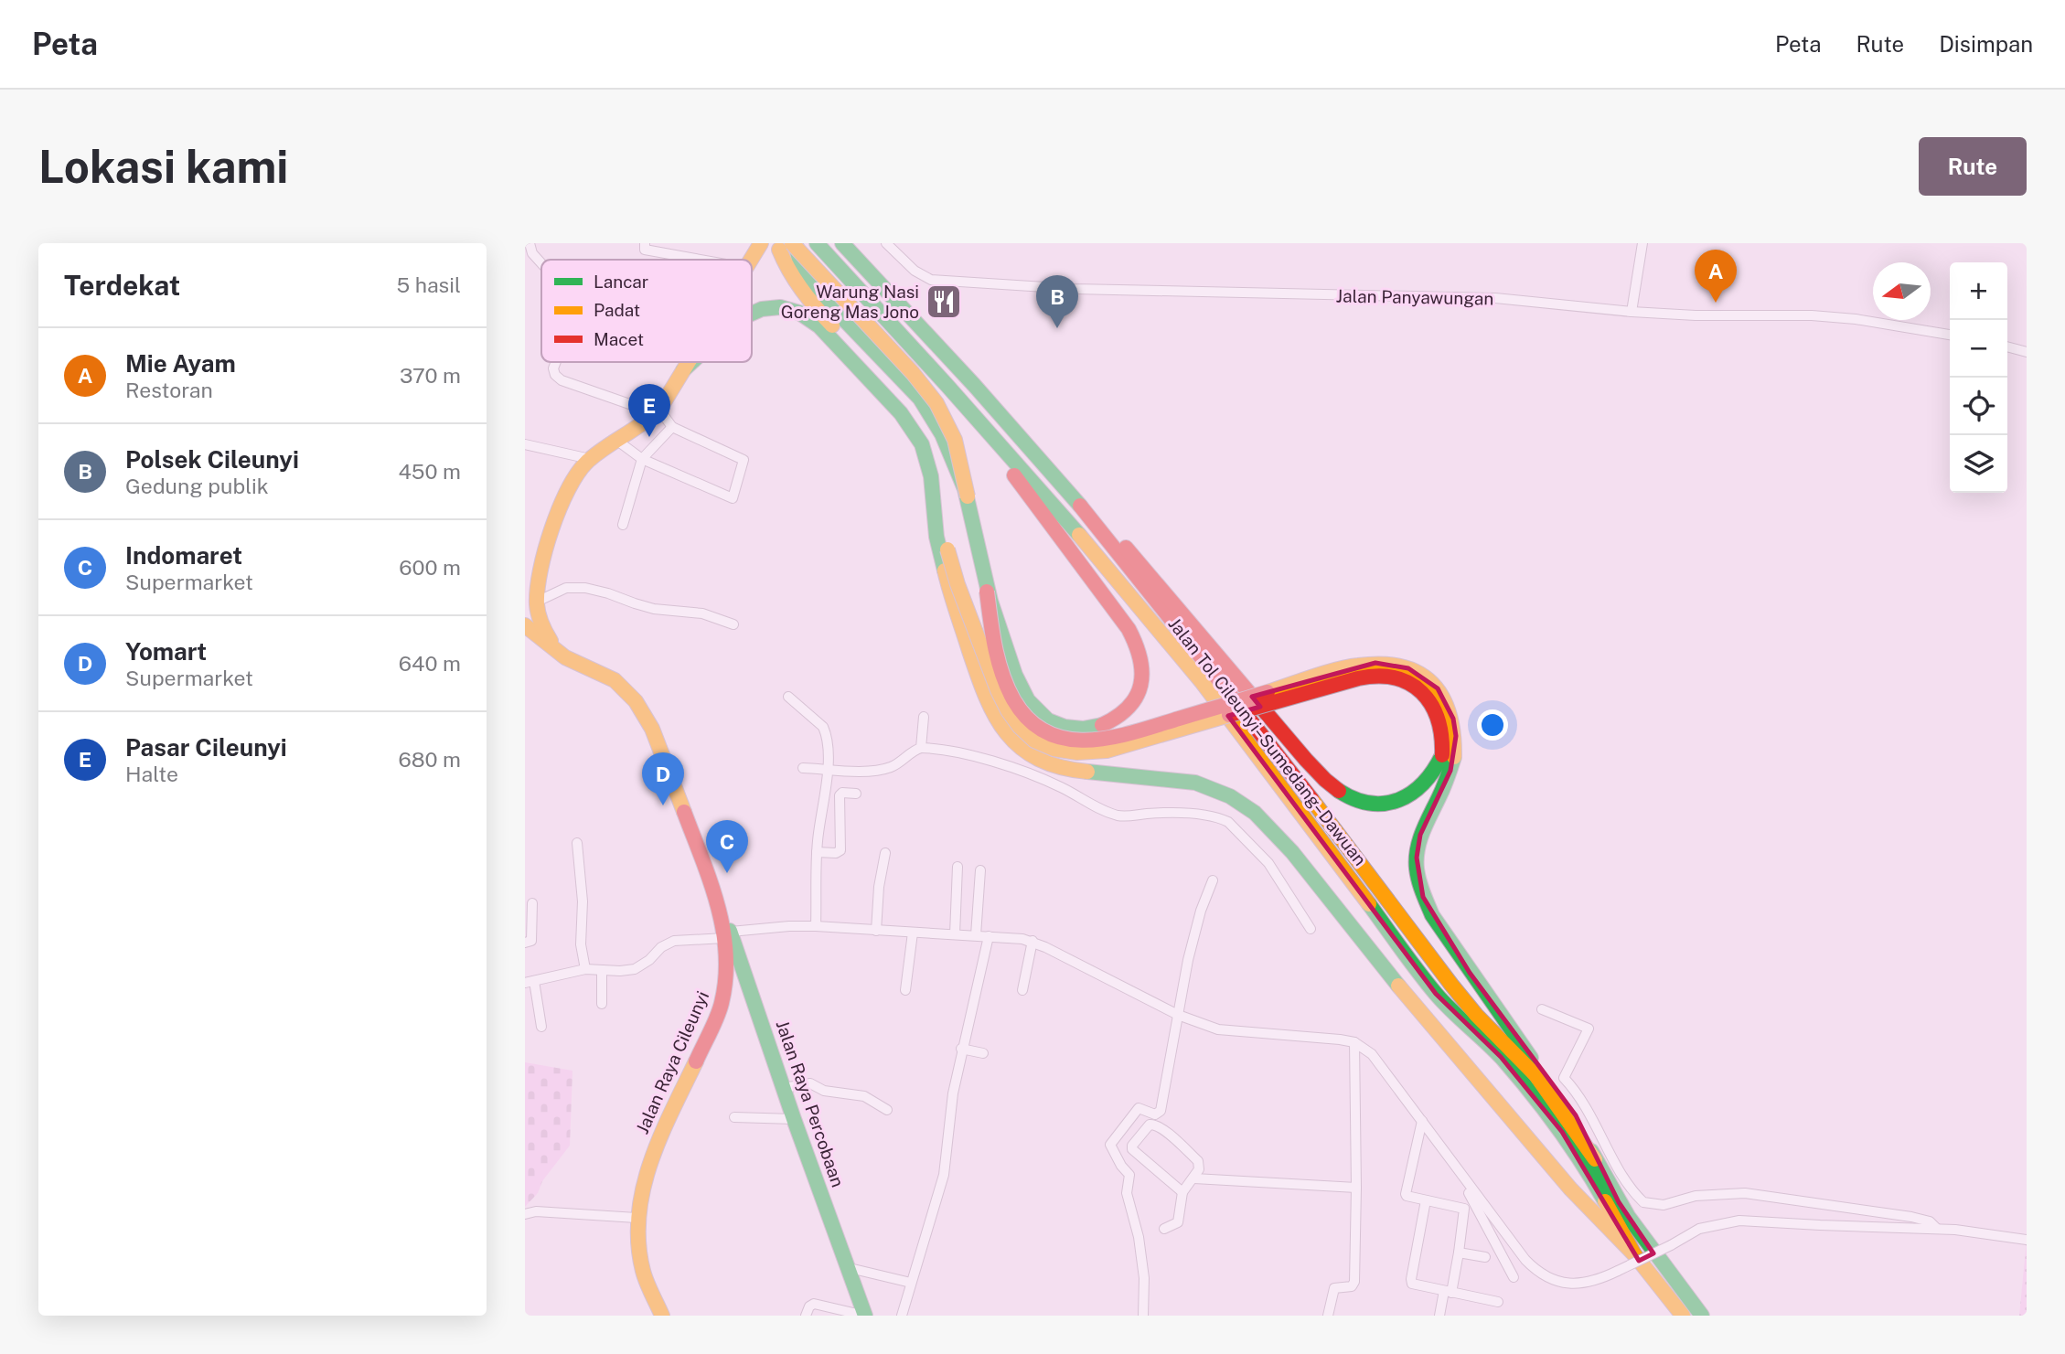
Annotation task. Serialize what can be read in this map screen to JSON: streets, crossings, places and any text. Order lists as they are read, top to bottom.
{
  "streets": {
    "highway": ["Jalan Tol Cileunyi–Sumedang–Dawuan", "Jalan Raya Cileunyi", "Jalan Raya Percobaan"],
    "street": ["Jalan Panyawungan"]
  },
  "crossings": [
    ["Jalan Raya Cileunyi", "Jalan Raya Percobaan"]
  ],
  "places": {
    "restaurant": ["Warung Nasi Goreng Mas Jono"]
  },
  "legend": ["Lancar", "Padat", "Macet"],
  "north": "left",
  "page": {
    "header": "Peta",
    "nav": ["Peta", "Rute", "Disimpan"],
    "buttons": "Rute",
    "title": "Lokasi kami",
    "heading": ["Terdekat", "5 hasil"],
    "pins": [
      "A",
      "B",
      "E",
      "D",
      "C"
    ],
    "map_buttons": ["+", "−"],
    "list": [
      {
        "mark": "A",
        "name": "Mie Ayam",
        "note": "Restoran",
        "value": "370 m"
      },
      {
        "mark": "B",
        "name": "Polsek Cileunyi",
        "note": "Gedung publik",
        "value": "450 m"
      },
      {
        "mark": "C",
        "name": "Indomaret",
        "note": "Supermarket",
        "value": "600 m"
      },
      {
        "mark": "D",
        "name": "Yomart",
        "note": "Supermarket",
        "value": "640 m"
      },
      {
        "mark": "E",
        "name": "Pasar Cileunyi",
        "note": "Halte",
        "value": "680 m"
      }
    ]
  }
}
